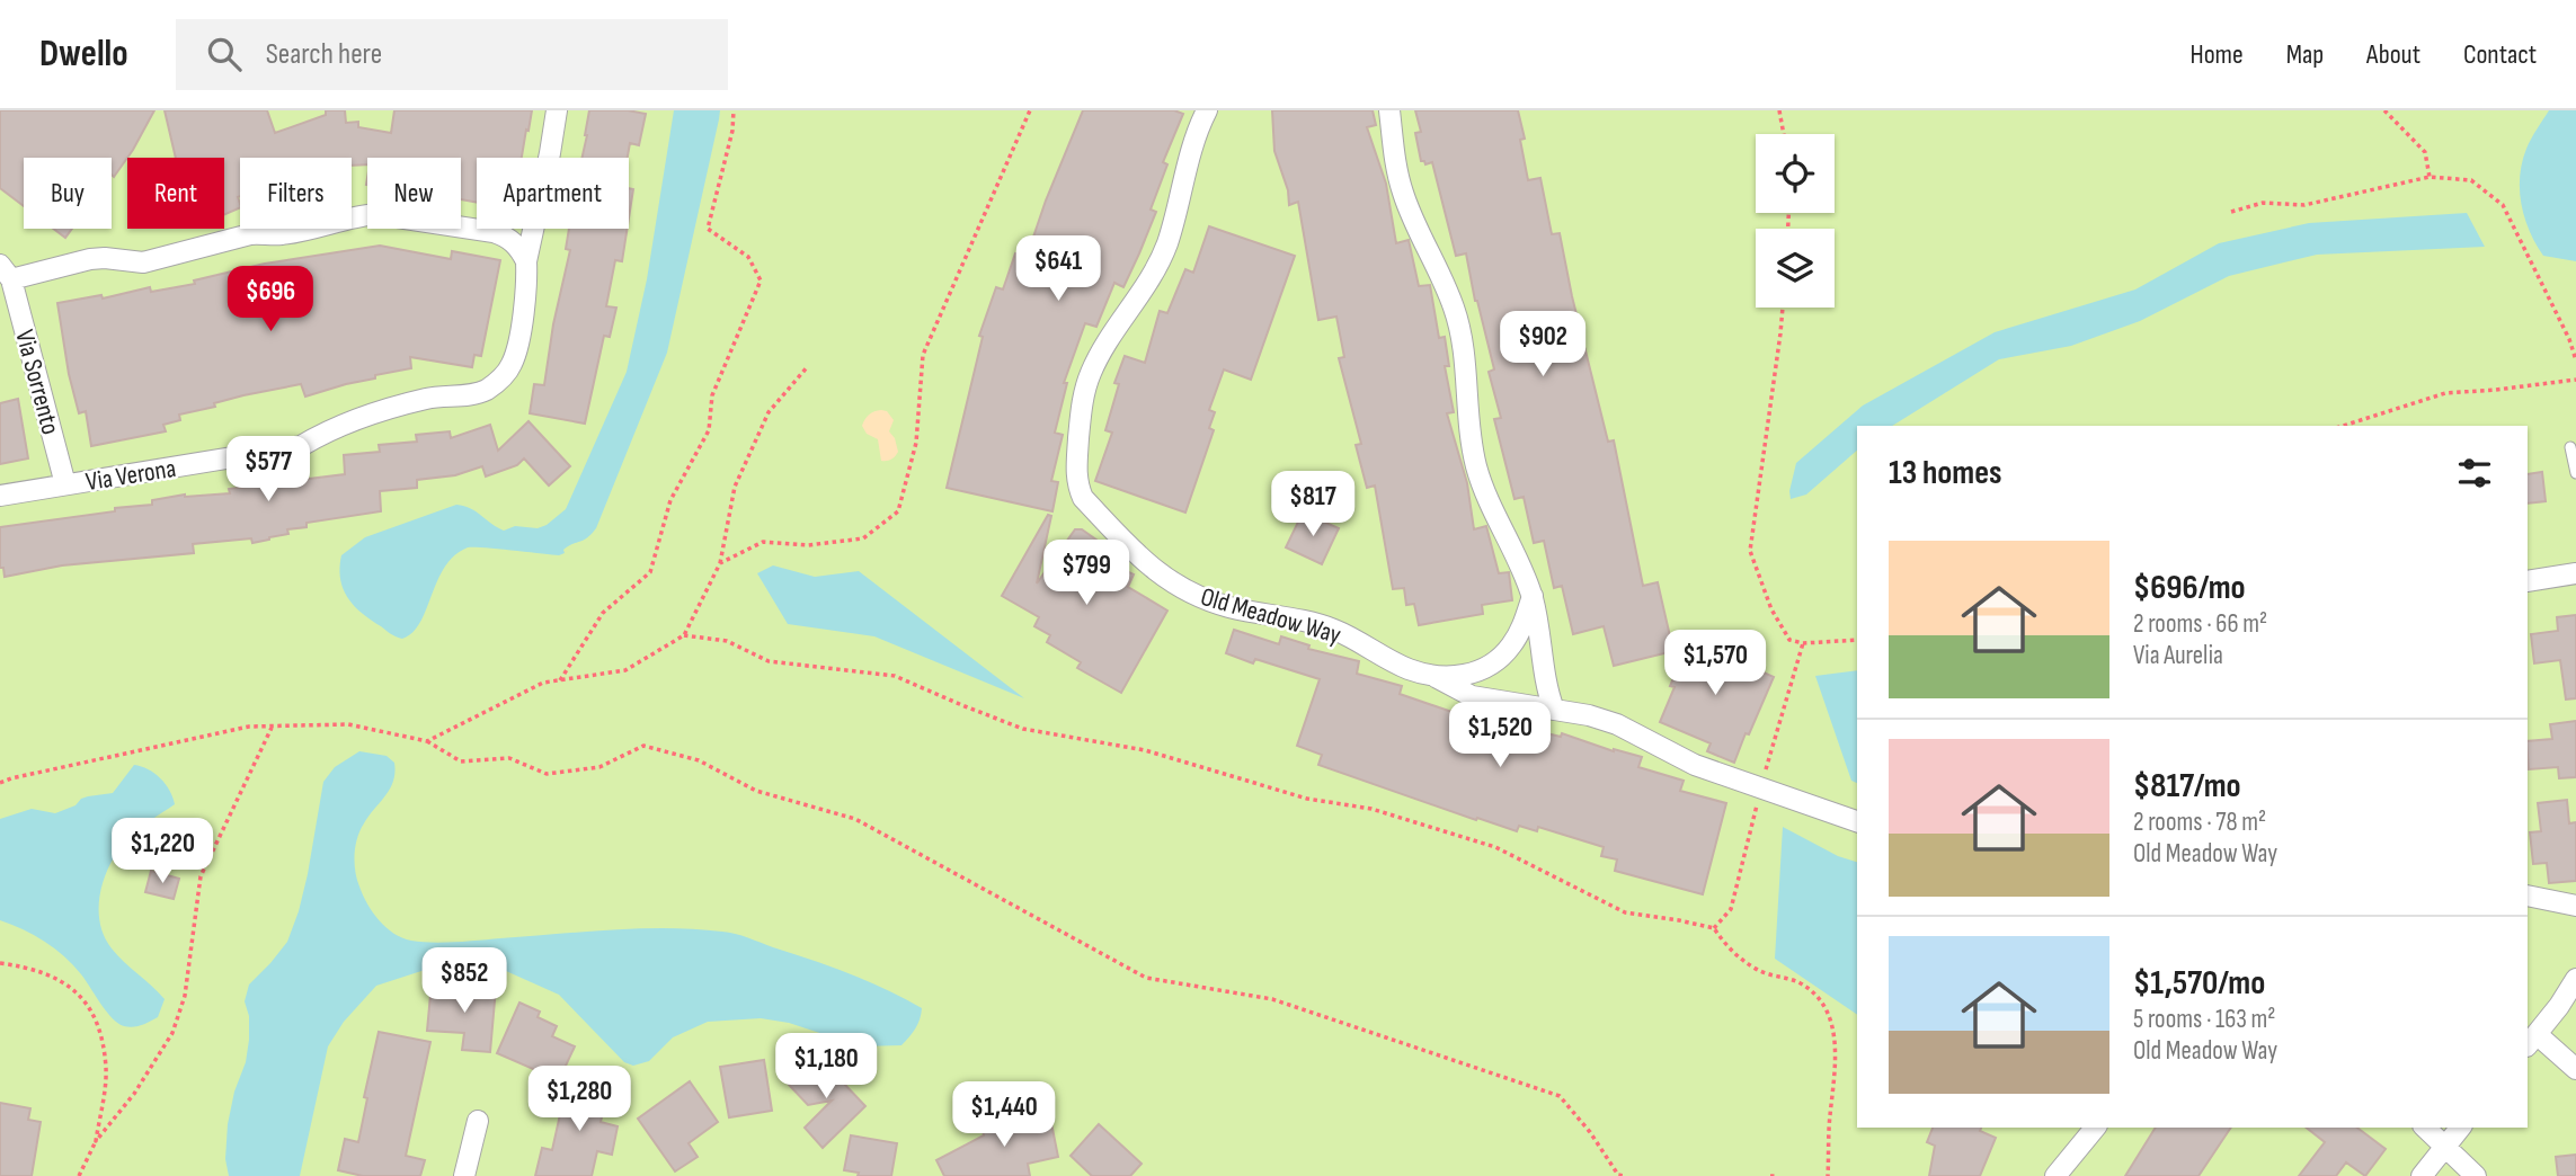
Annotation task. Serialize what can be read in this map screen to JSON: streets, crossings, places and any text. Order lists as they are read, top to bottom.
{
  "streets": {
    "street": ["Via Sorrento", "Via Verona", "Old Meadow Way"]
  },
  "crossings": [
    ["Via Sorrento", "Via Verona"]
  ],
  "page": {
    "header": "Dwello",
    "search": "Search here",
    "nav": [
      "Home",
      "Map",
      "About",
      "Contact"
    ],
    "chip": [
      "Buy",
      "Rent",
      "Filters",
      "New",
      "Apartment"
    ],
    "price": [
      "$641",
      "$696",
      "$902",
      "$577",
      "$817",
      "$799",
      "$1,570",
      "$1,520",
      "$1,220",
      "$852",
      "$1,180",
      "$1,280",
      "$1,440"
    ],
    "heading": "13 homes",
    "list": [
      {
        "name": "$696/mo",
        "note": "2 rooms · 66 m² · Via Aurelia"
      },
      {
        "name": "$817/mo",
        "note": "2 rooms · 78 m² · Old Meadow Way"
      },
      {
        "name": "$1,570/mo",
        "note": "5 rooms · 163 m² · Old Meadow Way"
      }
    ]
  }
}
